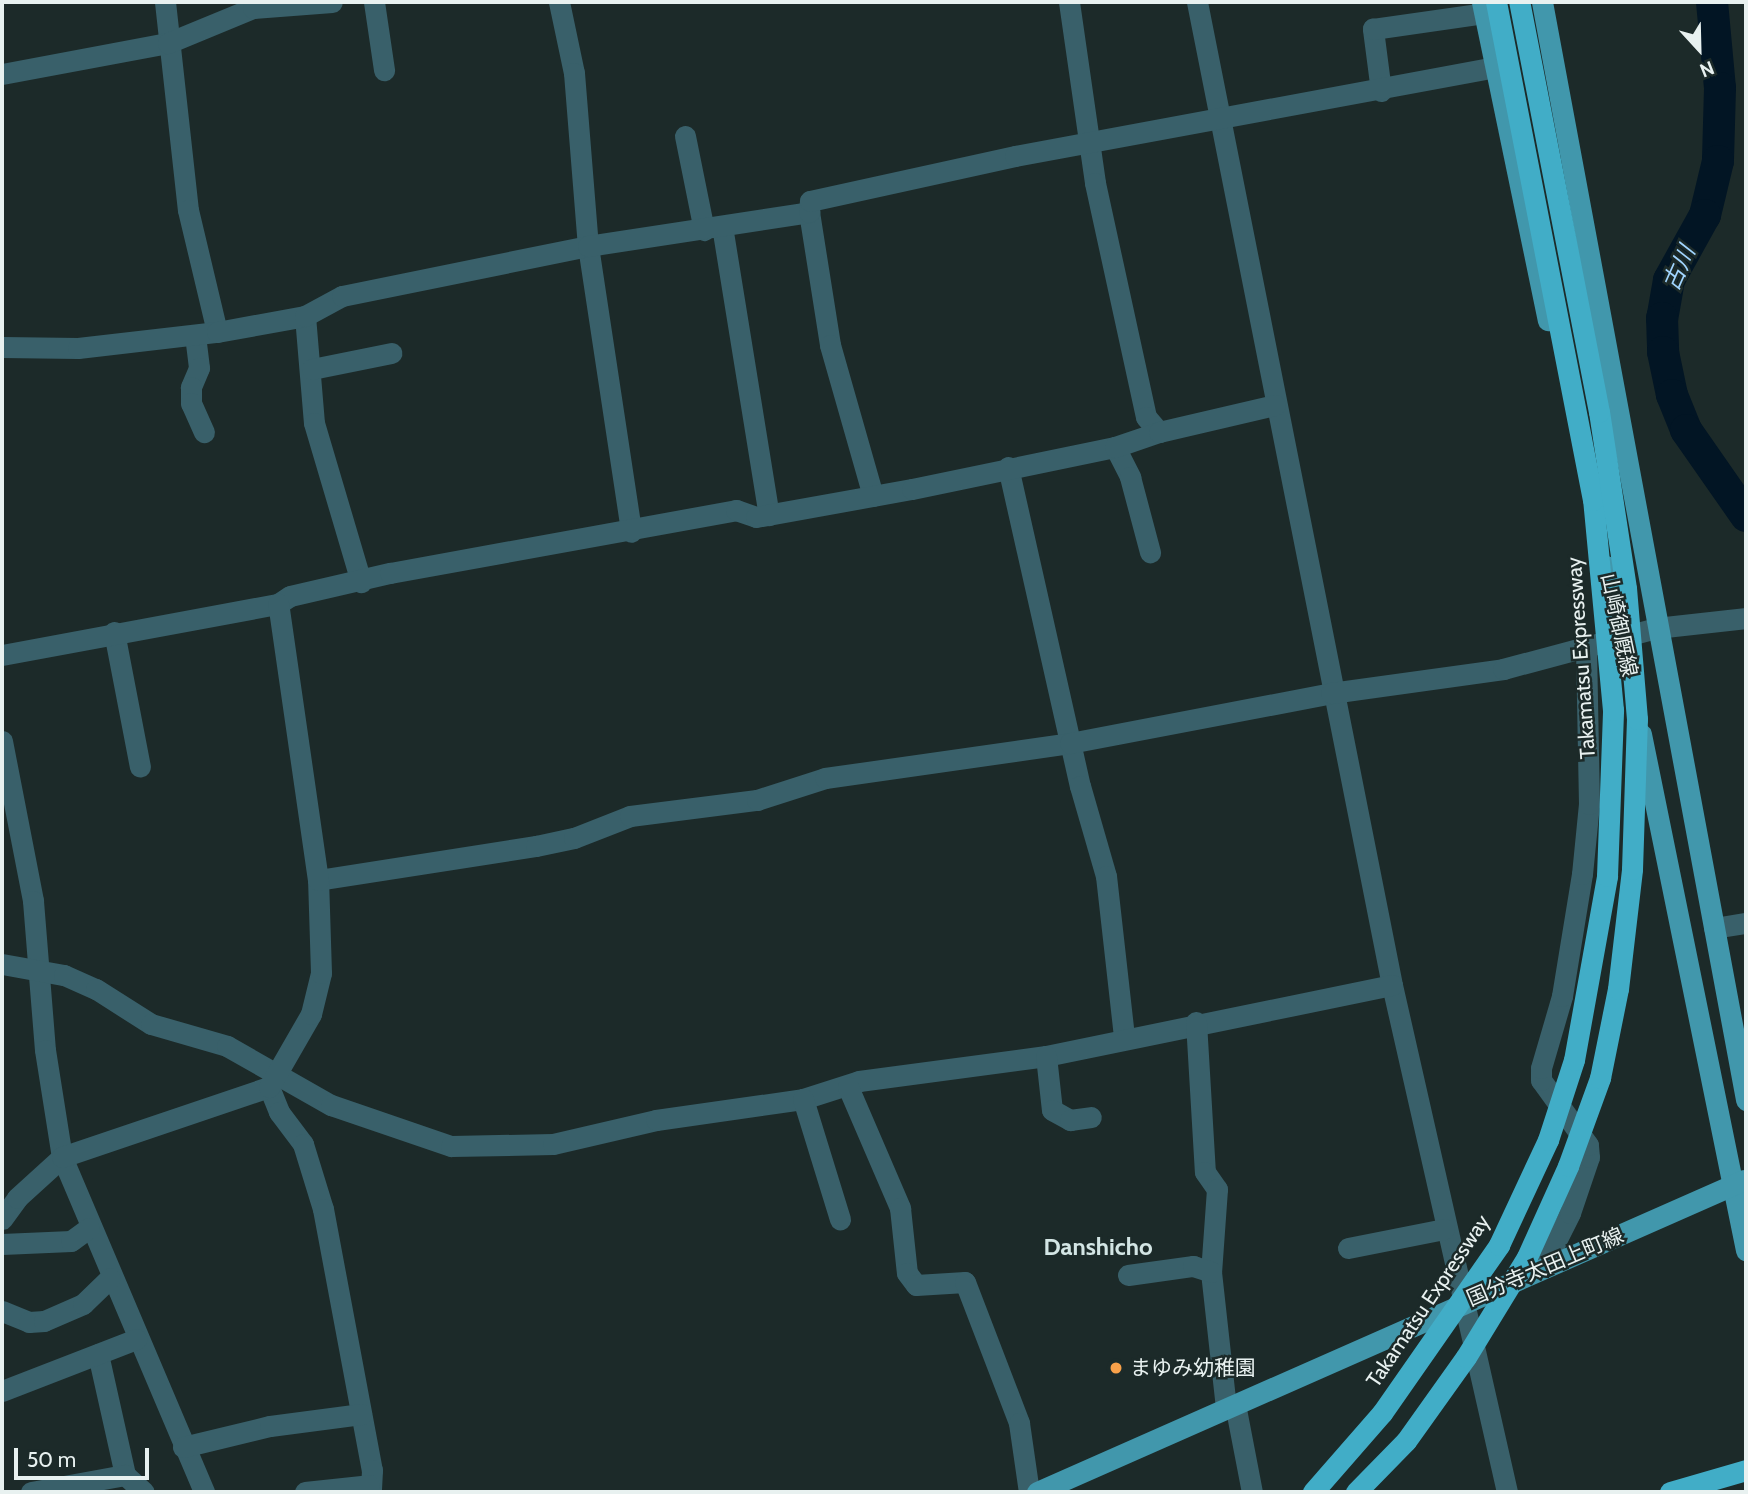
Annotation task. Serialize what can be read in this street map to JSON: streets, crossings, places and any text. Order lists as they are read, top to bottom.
{
  "streets": {
    "highway": ["Takamatsu Expressway"],
    "main road": ["山崎御厩線", "国分寺太田上町線"]
  },
  "crossings": [
    ["山崎御厩線", "Takamatsu Expressway"],
    ["山崎御厩線", "国分寺太田上町線"]
  ],
  "districts": ["Danshicho"],
  "water": ["古川"],
  "places": ["まゆみ幼稚園"],
  "scale_bar": "50 m",
  "north": "bottom"
}
